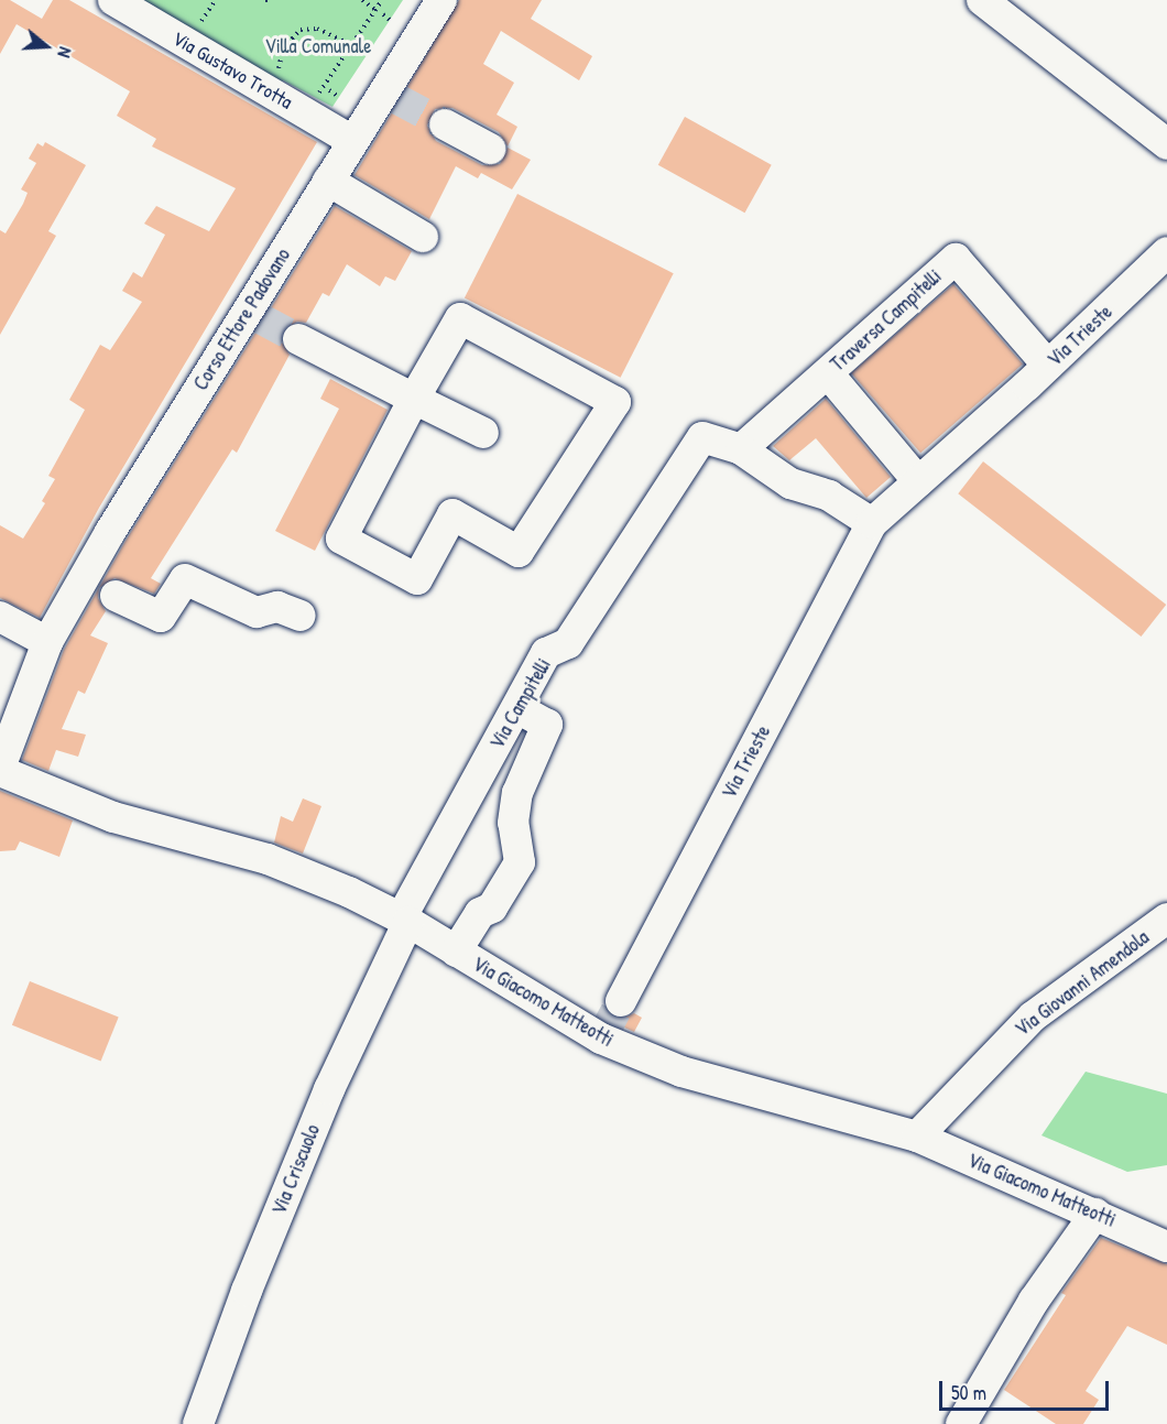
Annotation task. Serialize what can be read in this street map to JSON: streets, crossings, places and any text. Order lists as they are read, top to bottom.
{
  "streets": {
    "street": [
      "Via Gustavo Trotta",
      "Corso Ettore Padovano",
      "Traversa Campitelli",
      "Via Trieste",
      "Via Campitelli",
      "Via Giovanni Amendola",
      "Via Giacomo Matteotti",
      "Via Criscuolo"
    ]
  },
  "crossings": [
    ["Via Gustavo Trotta", "Corso Ettore Padovano"],
    ["Corso Ettore Padovano", "Via Giacomo Matteotti"],
    ["Traversa Campitelli", "Via Trieste"],
    ["Traversa Campitelli", "Via Campitelli"],
    ["Via Campitelli", "Via Giacomo Matteotti"],
    ["Via Campitelli", "Via Criscuolo"],
    ["Via Giovanni Amendola", "Via Giacomo Matteotti"],
    ["Via Giacomo Matteotti", "Via Criscuolo"]
  ],
  "parks": ["Villa Comunale"],
  "scale_bar": "50 m",
  "north": "right"
}
